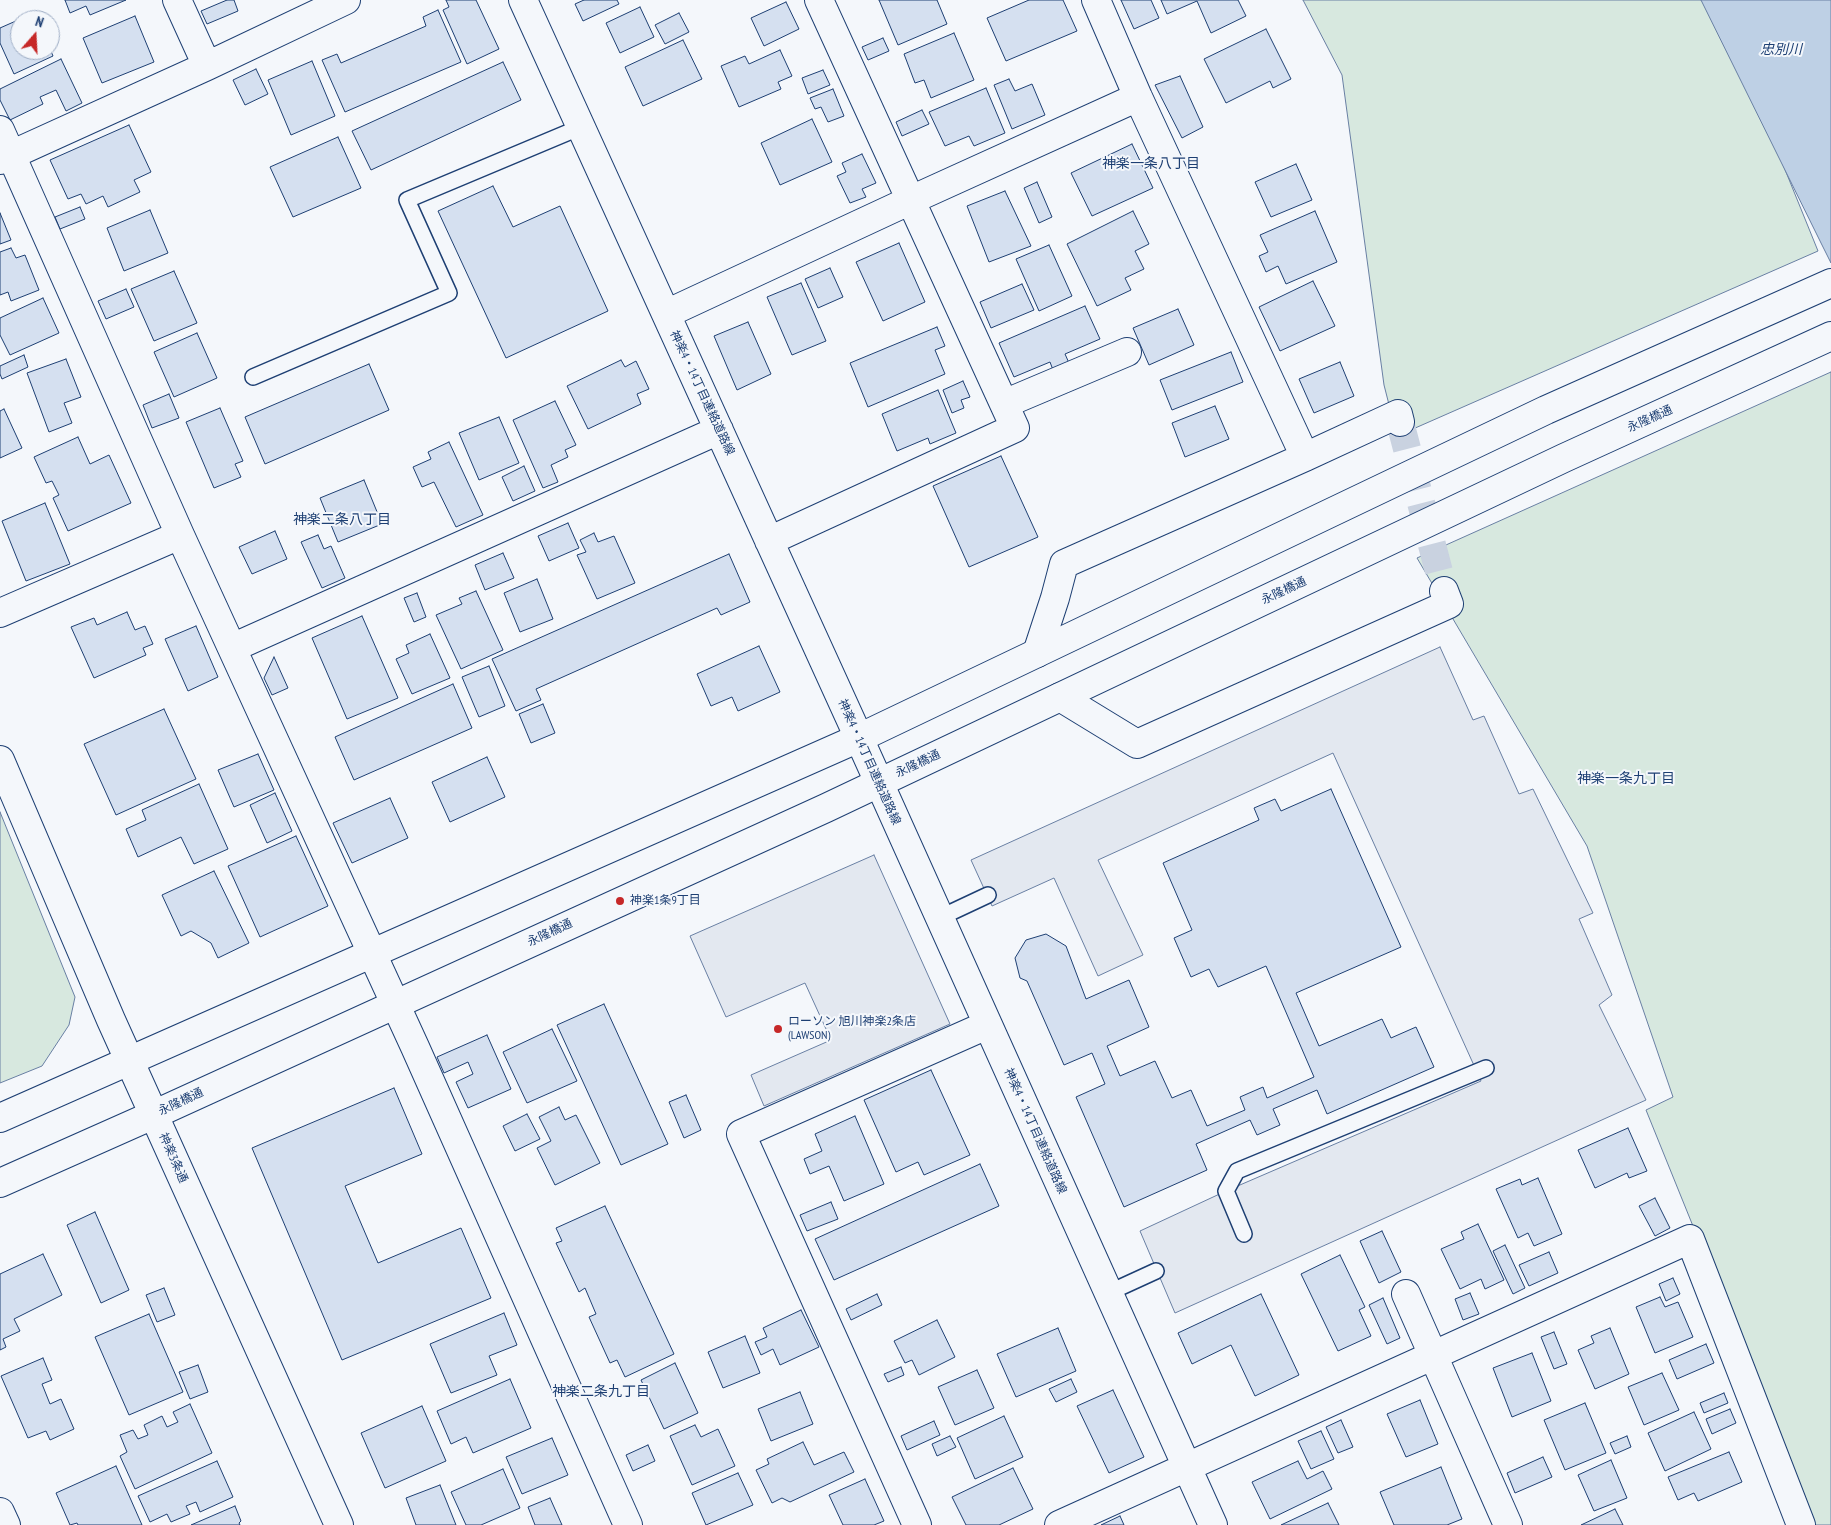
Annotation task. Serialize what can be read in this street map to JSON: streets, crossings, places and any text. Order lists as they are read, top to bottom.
{
  "streets": {
    "street": ["神楽4・14丁目連絡道路線", "永隆橋通", "神楽3条通"]
  },
  "crossings": [
    ["神楽4・14丁目連絡道路線", "永隆橋通"],
    ["永隆橋通", "神楽3条通"]
  ],
  "districts": [
    "神楽一条八丁目",
    "神楽二条八丁目",
    "神楽一条九丁目",
    "神楽二条九丁目"
  ],
  "water": ["忠別川"],
  "places": ["神楽1条9丁目", "ローソン 旭川神楽2条店 (LAWSON)"],
  "north": "top"
}
